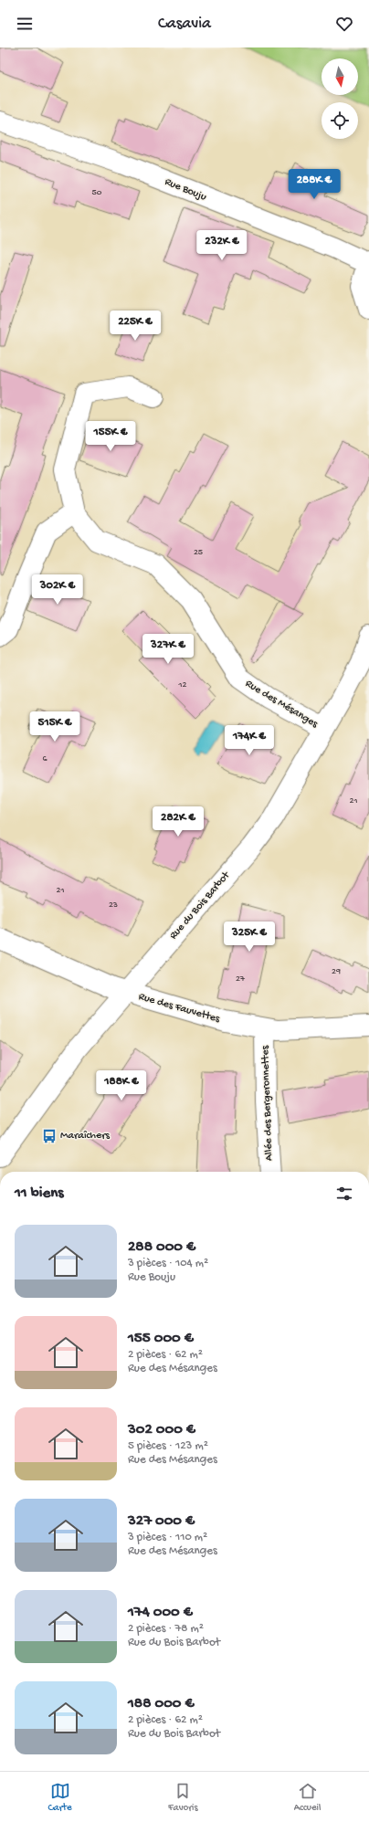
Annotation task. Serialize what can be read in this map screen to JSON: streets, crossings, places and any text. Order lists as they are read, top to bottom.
{
  "streets": {
    "street": [
      "Rue Bouju",
      "Rue des Mésanges",
      "Rue du Bois Barbot",
      "Rue des Fauvettes",
      "Allée des Bergeronnettes"
    ]
  },
  "crossings": [
    ["Rue des Mésanges", "Rue du Bois Barbot"],
    ["Rue du Bois Barbot", "Rue des Fauvettes"],
    ["Rue des Fauvettes", "Allée des Bergeronnettes"]
  ],
  "places": {
    "bus stop": ["Maraîchers"]
  },
  "house_numbers": [
    "50",
    "25",
    "12",
    "6",
    "21",
    "21",
    "23",
    "29",
    "27"
  ],
  "north": "bottom",
  "page": {
    "header": "Casavia",
    "price": [
      "288K €",
      "232K €",
      "225K €",
      "155K €",
      "302K €",
      "327K €",
      "515K €",
      "174K €",
      "282K €",
      "325K €",
      "188K €"
    ],
    "heading": "11 biens",
    "list": [
      {
        "name": "288 000 €",
        "note": "3 pièces · 104 m² · Rue Bouju"
      },
      {
        "name": "155 000 €",
        "note": "2 pièces · 62 m² · Rue des Mésanges"
      },
      {
        "name": "302 000 €",
        "note": "5 pièces · 123 m² · Rue des Mésanges"
      },
      {
        "name": "327 000 €",
        "note": "3 pièces · 110 m² · Rue des Mésanges"
      },
      {
        "name": "174 000 €",
        "note": "2 pièces · 78 m² · Rue du Bois Barbot"
      },
      {
        "name": "188 000 €",
        "note": "2 pièces · 62 m² · Rue du Bois Barbot"
      }
    ],
    "tabs": ["Carte", "Favoris", "Accueil"]
  }
}
